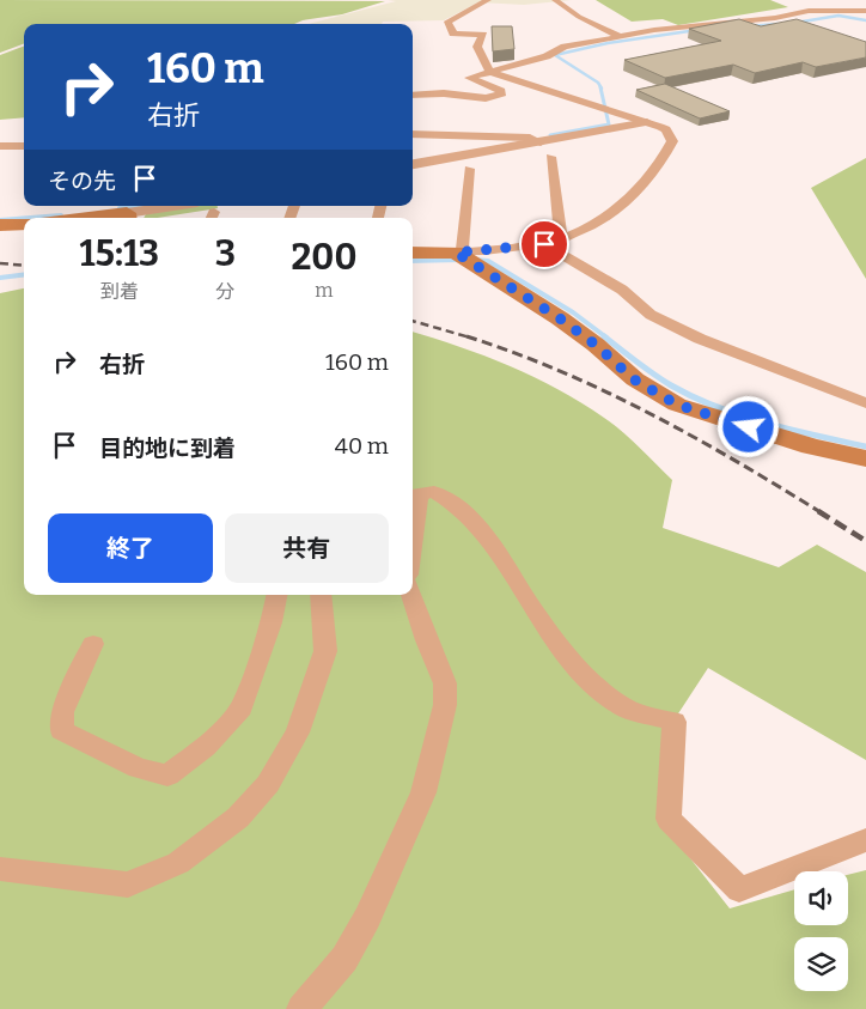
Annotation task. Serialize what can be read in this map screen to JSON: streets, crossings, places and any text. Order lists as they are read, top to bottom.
{
  "page": {
    "turn": ["160 m", "右折"],
    "then": "その先",
    "eta": [
      "15:13",
      "到着",
      "3",
      "分",
      "200",
      "m"
    ],
    "list": [
      {
        "name": "右折",
        "value": "160 m"
      },
      {
        "name": "目的地に到着",
        "value": "40 m"
      }
    ],
    "buttons": ["終了", "共有"]
  }
}
